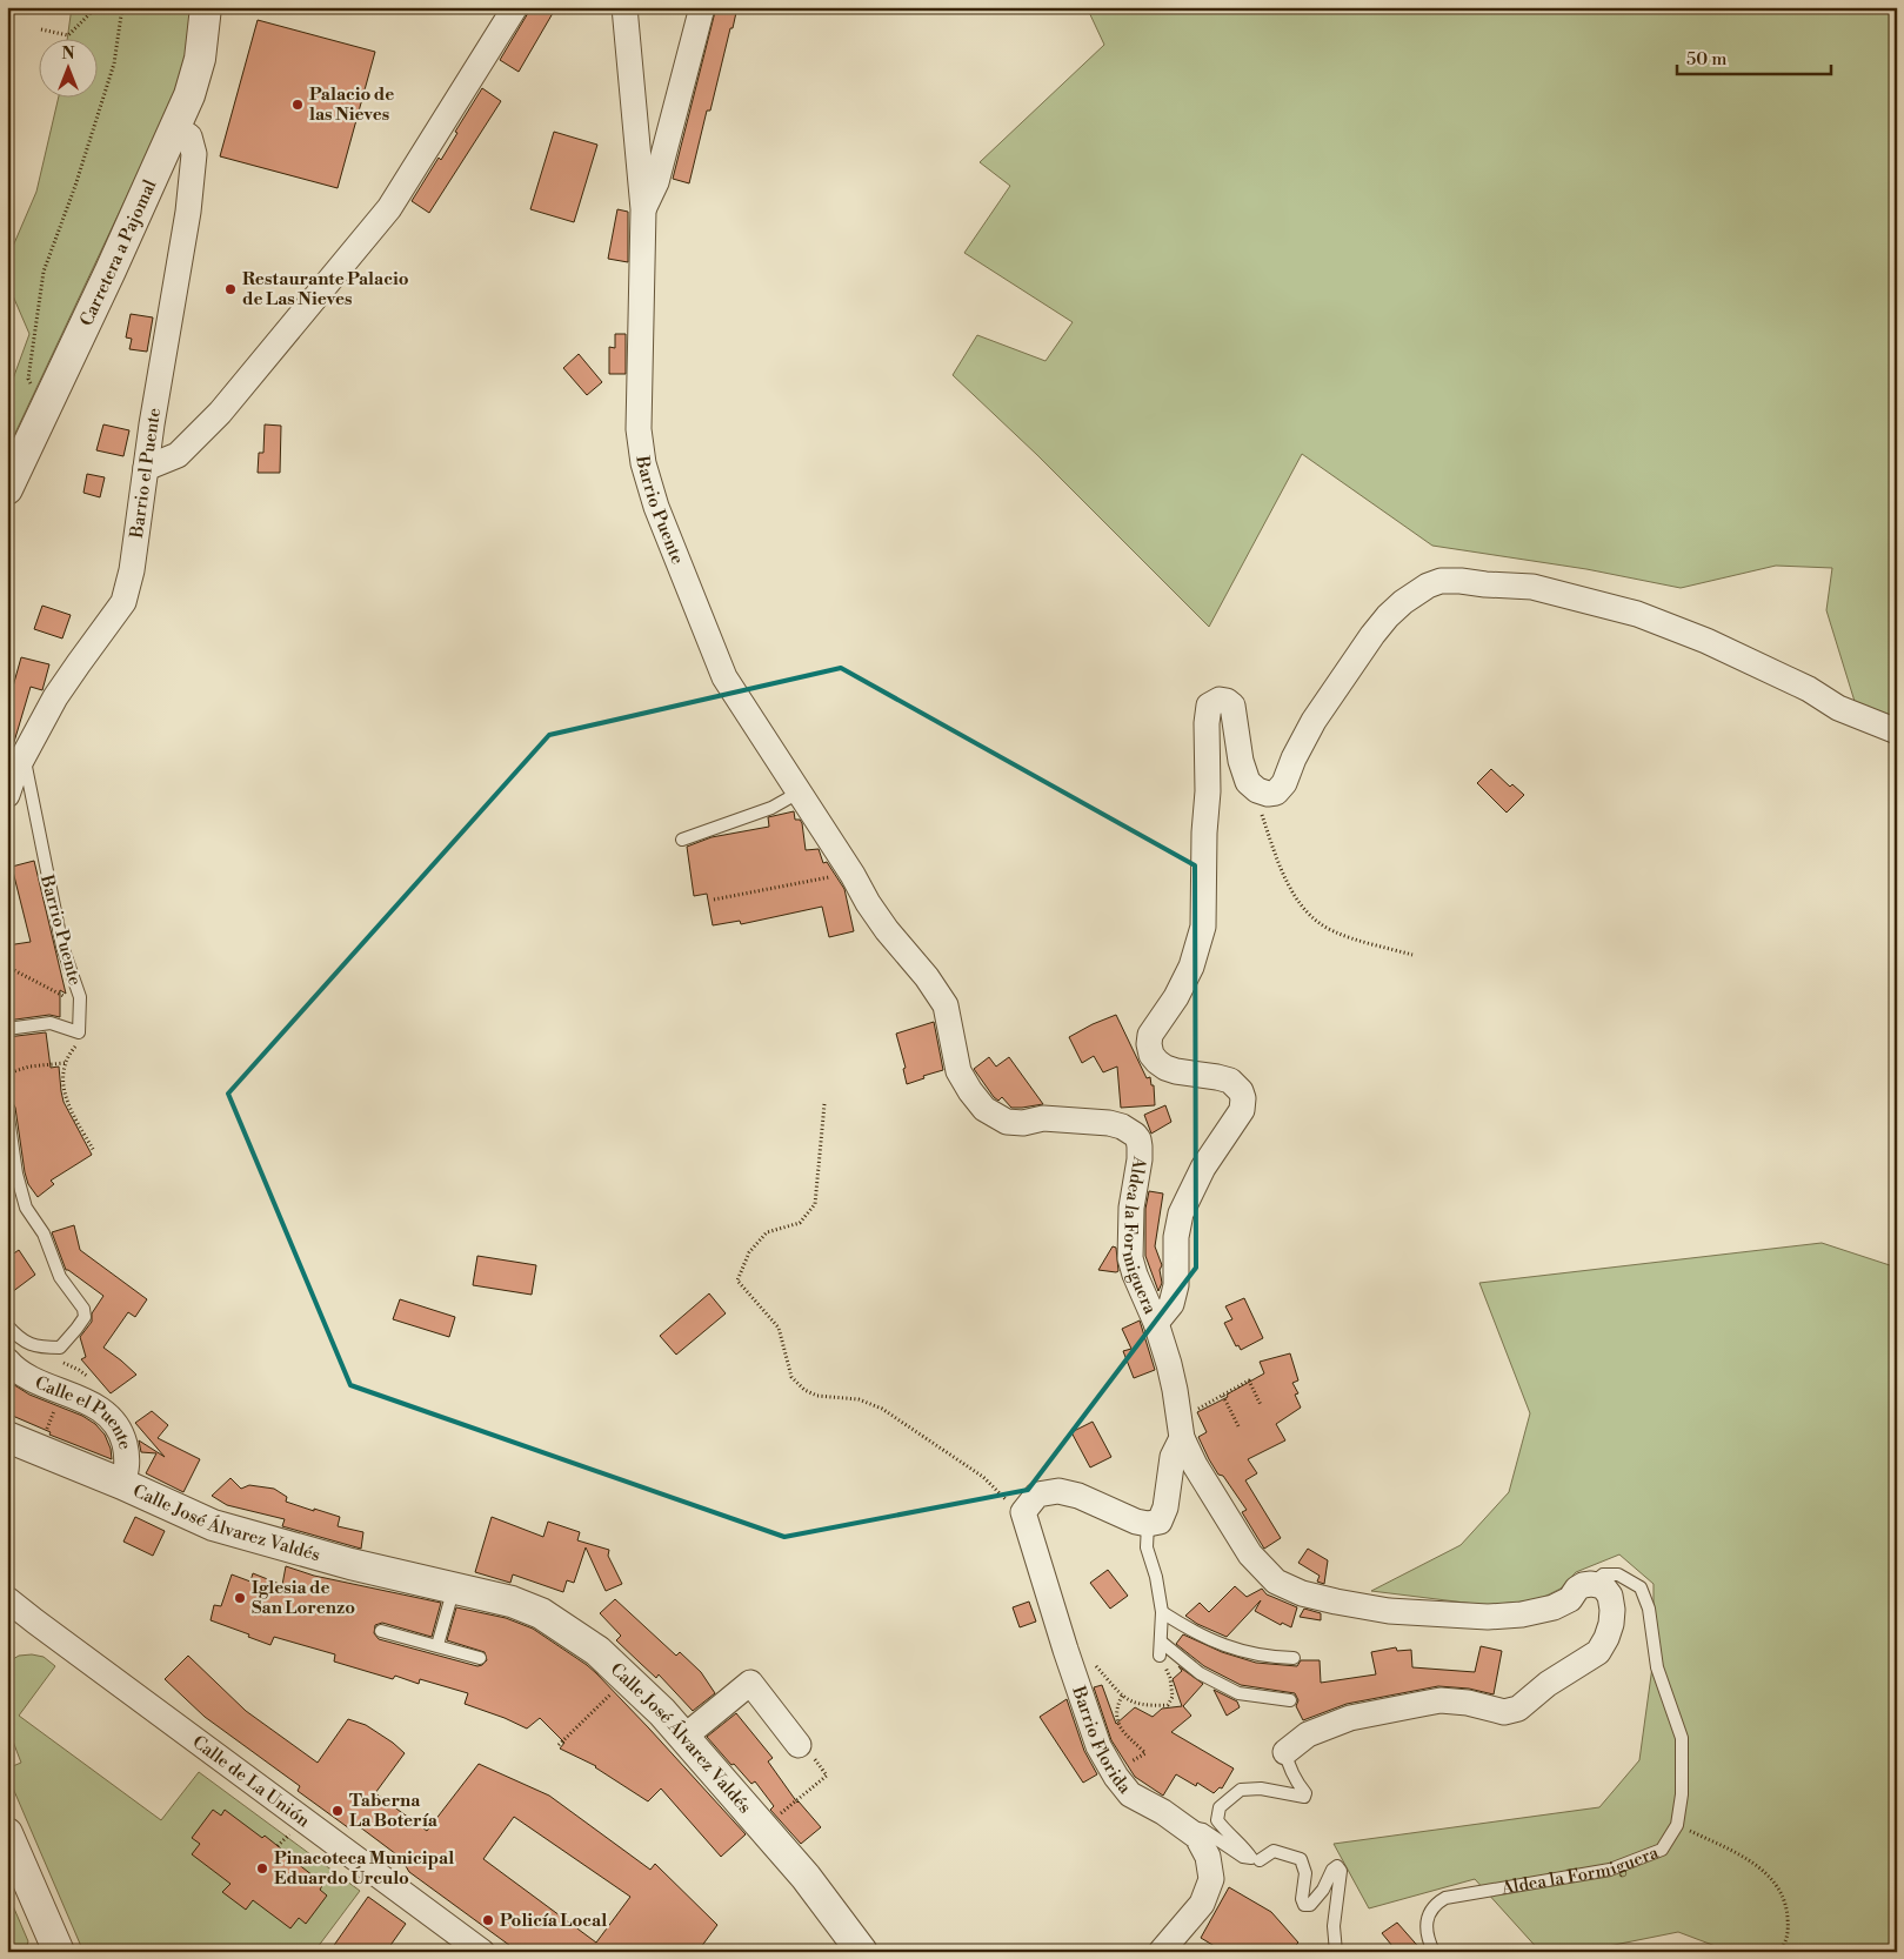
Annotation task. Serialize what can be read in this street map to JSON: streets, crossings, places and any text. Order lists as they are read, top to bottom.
{
  "streets": {
    "street": [
      "Carretera a Pajomal",
      "Barrio el Puente",
      "Barrio Puente",
      "Aldea la Formiguera",
      "Calle el Puente",
      "Calle José Álvarez Valdés",
      "Barrio Florida",
      "Calle de La Unión"
    ]
  },
  "crossings": [
    ["Carretera a Pajomal", "Barrio el Puente"],
    ["Barrio el Puente", "Barrio Puente"],
    ["Barrio Puente", "Aldea la Formiguera"],
    ["Calle el Puente", "Calle José Álvarez Valdés"]
  ],
  "places": [
    "Palacio de las Nieves",
    "Restaurante Palacio de Las Nieves",
    "Iglesia de San Lorenzo",
    "Taberna La Botería",
    "Pinacoteca Municipal Eduardo Úrculo",
    "Policía Local"
  ],
  "scale_bar": "50 m",
  "north": "top"
}
